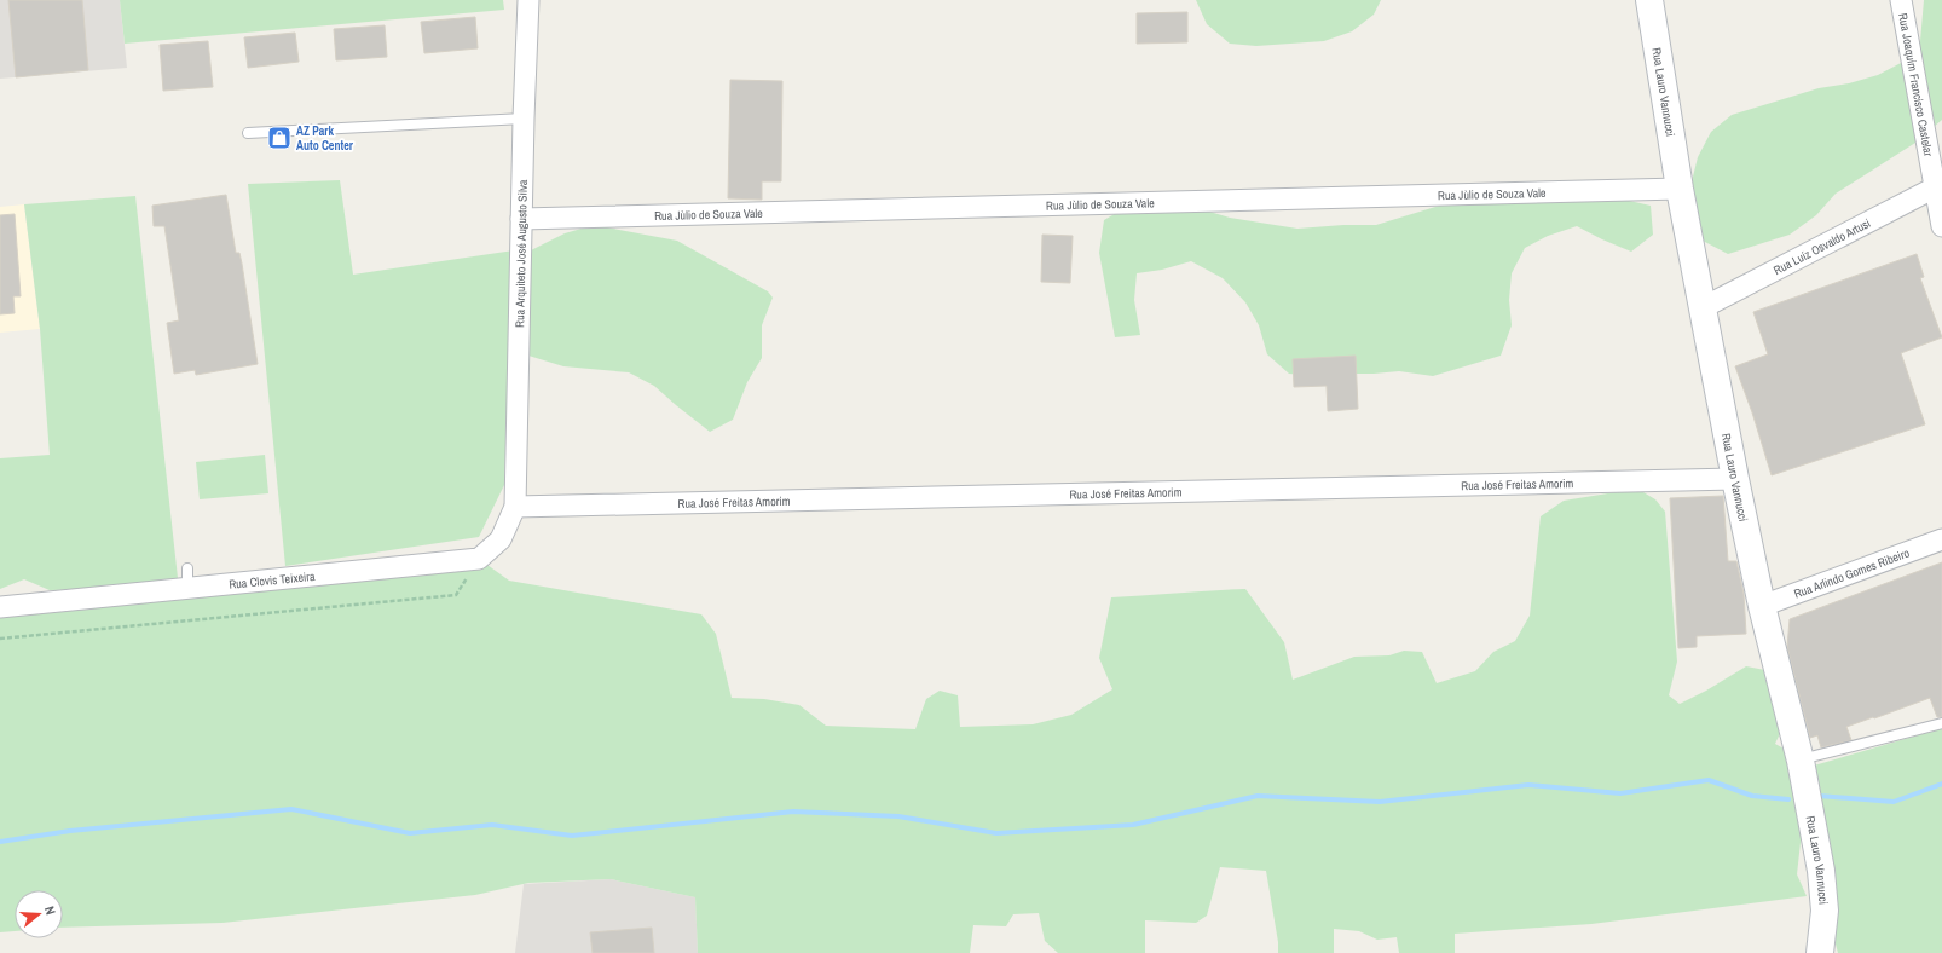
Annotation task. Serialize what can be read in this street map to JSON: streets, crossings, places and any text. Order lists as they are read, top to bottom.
{
  "streets": {
    "street": [
      "Rua Joaquim Francisco Castelar",
      "Rua Lauro Vannucci",
      "Rua Jùlio de Souza Vale",
      "Rua Luíz Osvaldo Artusi",
      "Rua Arquiteto José Augusto Silva",
      "Rua José Freitas Amorim",
      "Rua Arlindo Gomes Ribeiro",
      "Rua Clovis Teixeira"
    ]
  },
  "crossings": [
    ["Rua Joaquim Francisco Castelar", "Rua Luíz Osvaldo Artusi"],
    ["Rua Lauro Vannucci", "Rua Jùlio de Souza Vale"],
    ["Rua Lauro Vannucci", "Rua Luíz Osvaldo Artusi"],
    ["Rua Lauro Vannucci", "Rua José Freitas Amorim"],
    ["Rua Lauro Vannucci", "Rua Arlindo Gomes Ribeiro"],
    ["Rua Jùlio de Souza Vale", "Rua Arquiteto José Augusto Silva"],
    ["Rua Arquiteto José Augusto Silva", "Rua José Freitas Amorim"]
  ],
  "places": {
    "shop": ["AZ Park Auto Center"]
  },
  "north": "right"
}
